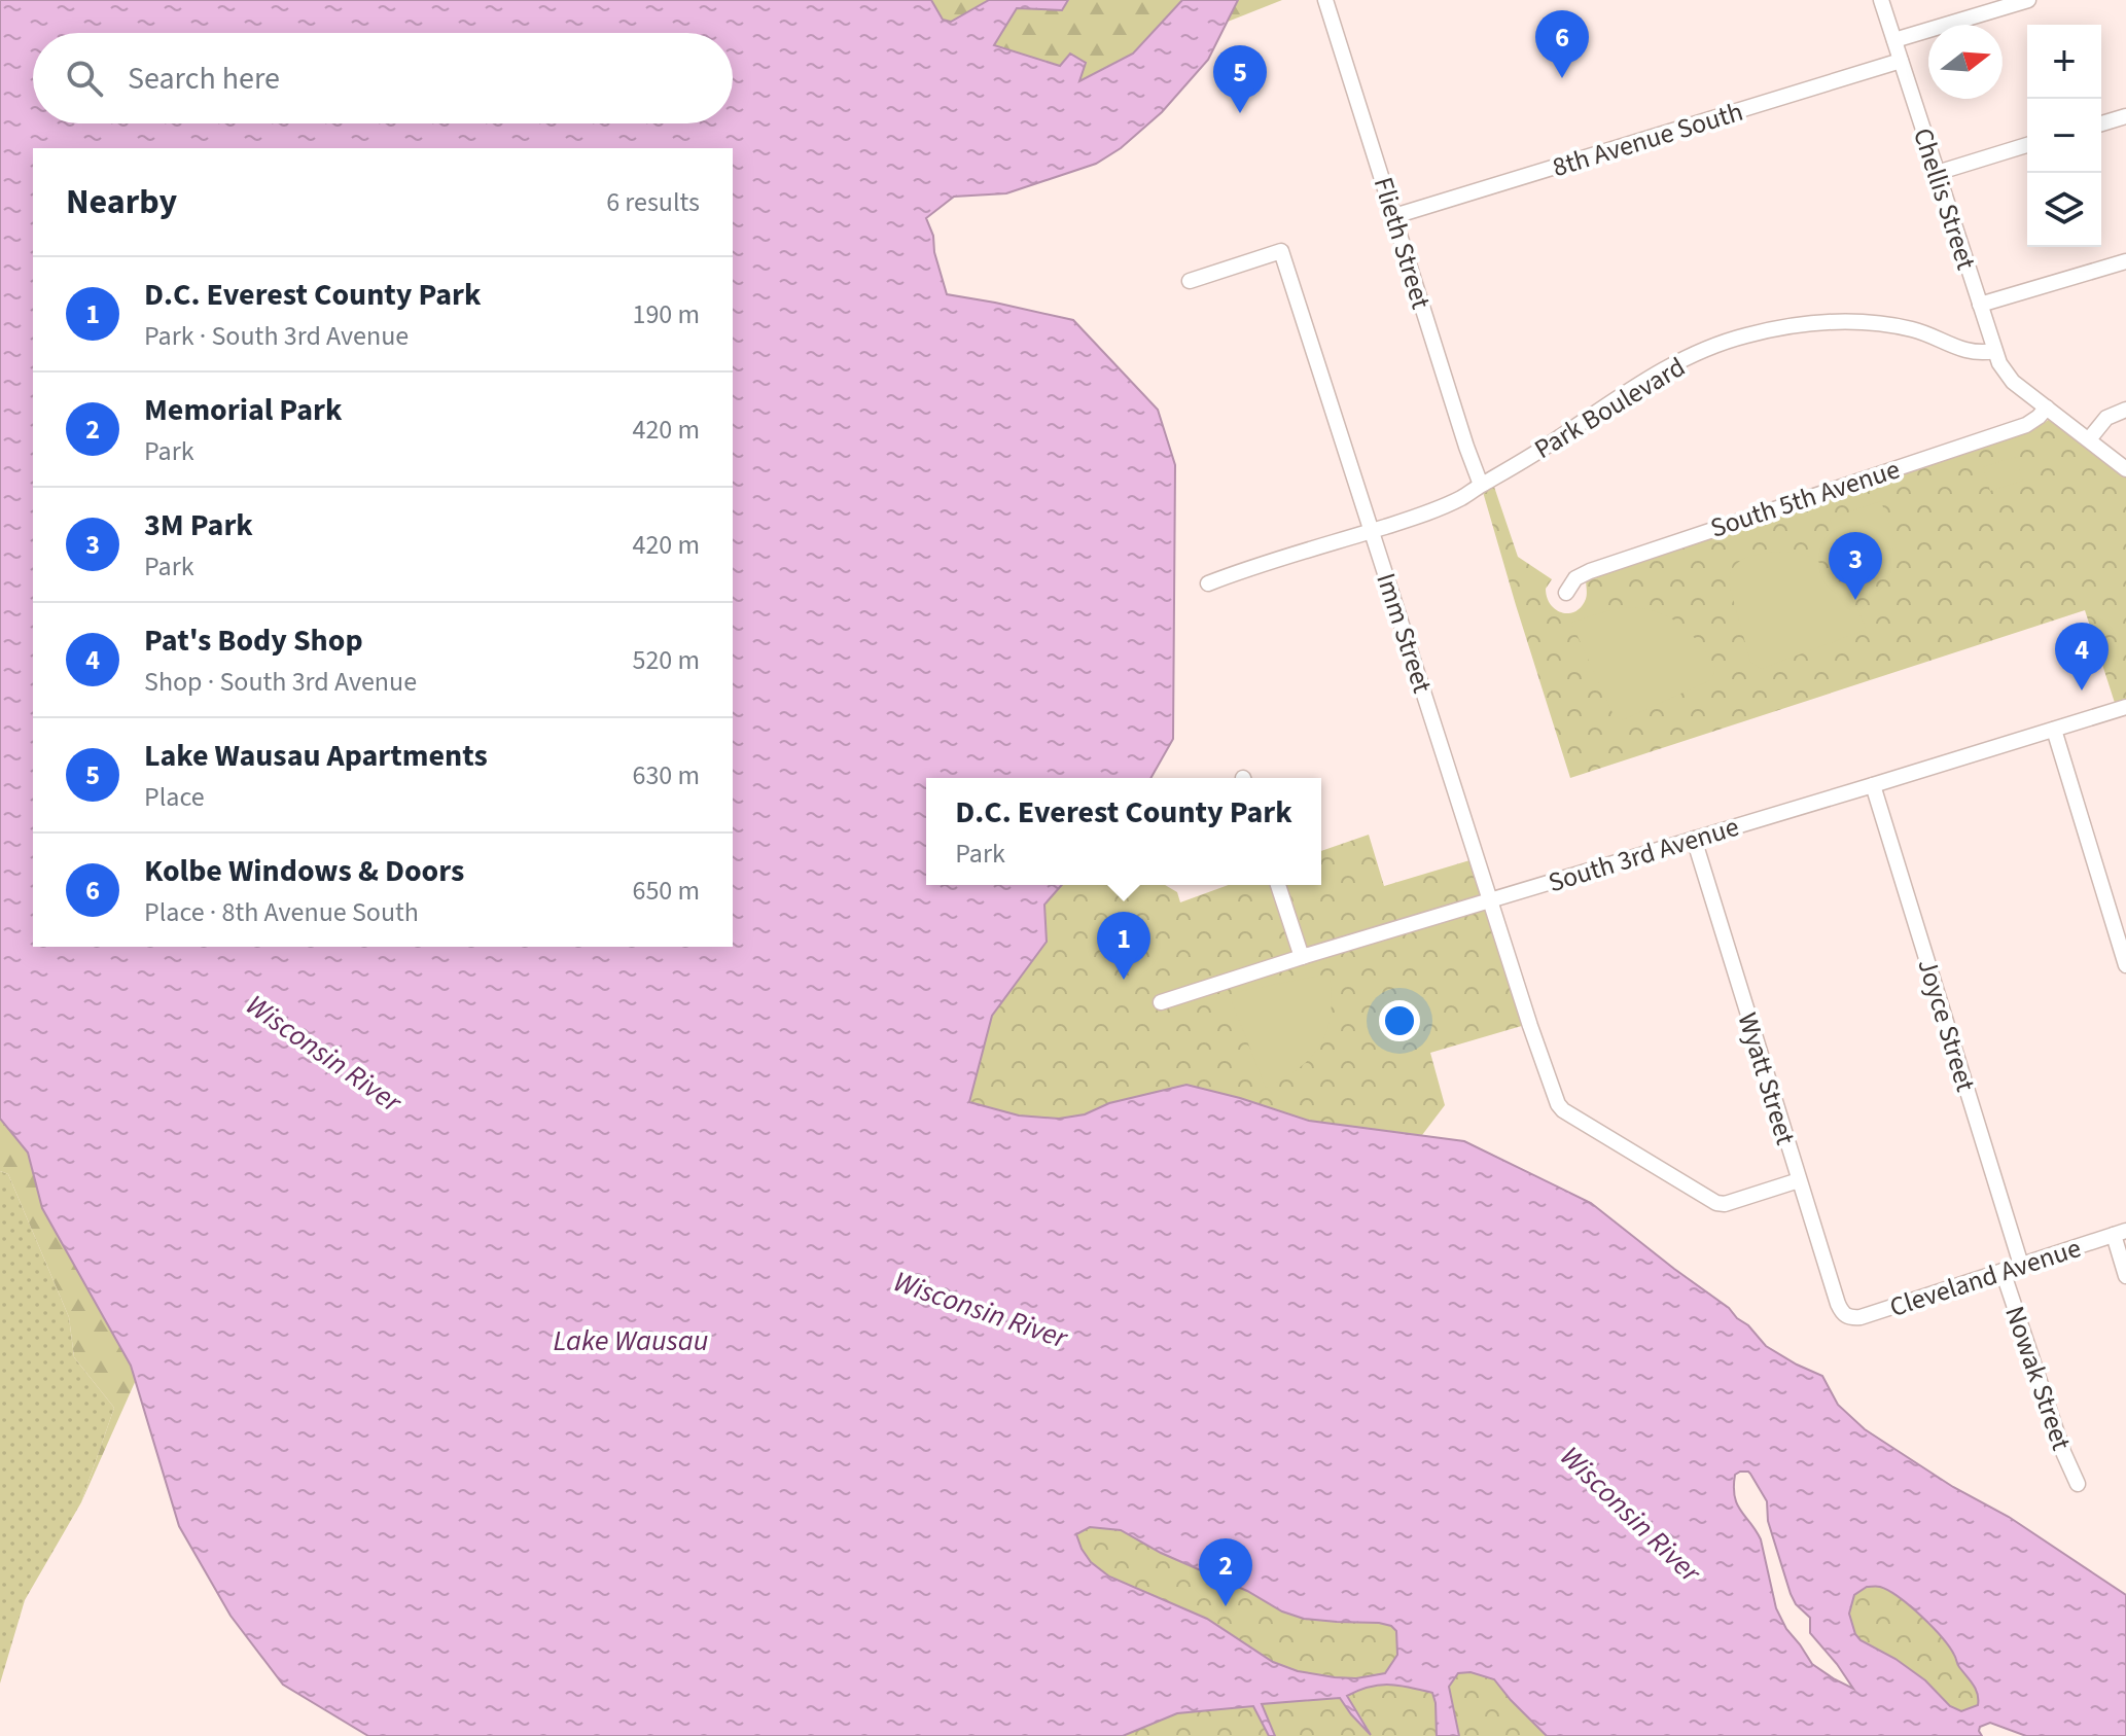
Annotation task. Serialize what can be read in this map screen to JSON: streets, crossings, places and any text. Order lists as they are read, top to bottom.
{
  "streets": {
    "street": [
      "8th Avenue South",
      "Chellis Street",
      "Flieth Street",
      "Park Boulevard",
      "South 5th Avenue",
      "Imm Street",
      "South 3rd Avenue",
      "Joyce Street",
      "Wyatt Street",
      "Cleveland Avenue",
      "Nowak Street"
    ]
  },
  "crossings": [
    ["8th Avenue South", "Chellis Street"],
    ["8th Avenue South", "Flieth Street"],
    ["Chellis Street", "Park Boulevard"],
    ["Flieth Street", "Park Boulevard"],
    ["Park Boulevard", "Imm Street"],
    ["Imm Street", "South 3rd Avenue"],
    ["Imm Street", "Wyatt Street"],
    ["South 3rd Avenue", "Joyce Street"],
    ["South 3rd Avenue", "Wyatt Street"],
    ["Joyce Street", "Cleveland Avenue"],
    ["Wyatt Street", "Cleveland Avenue"],
    ["Cleveland Avenue", "Nowak Street"]
  ],
  "water": ["Wisconsin River", "Lake Wausau"],
  "north": "right",
  "page": {
    "pins": [
      "6",
      "5",
      "3",
      "4",
      "1",
      "2"
    ],
    "map_buttons": ["+", "−"],
    "search": "Search here",
    "heading": ["Nearby", "6 results"],
    "list": [
      {
        "mark": "1",
        "name": "D.C. Everest County Park",
        "note": "Park · South 3rd Avenue",
        "value": "190 m"
      },
      {
        "mark": "2",
        "name": "Memorial Park",
        "note": "Park",
        "value": "420 m"
      },
      {
        "mark": "3",
        "name": "3M Park",
        "note": "Park",
        "value": "420 m"
      },
      {
        "mark": "4",
        "name": "Pat's Body Shop",
        "note": "Shop · South 3rd Avenue",
        "value": "520 m"
      },
      {
        "mark": "5",
        "name": "Lake Wausau Apartments",
        "note": "Place",
        "value": "630 m"
      },
      {
        "mark": "6",
        "name": "Kolbe Windows & Doors",
        "note": "Place · 8th Avenue South",
        "value": "650 m"
      }
    ],
    "popup": ["D.C. Everest County Park", "Park"]
  }
}
